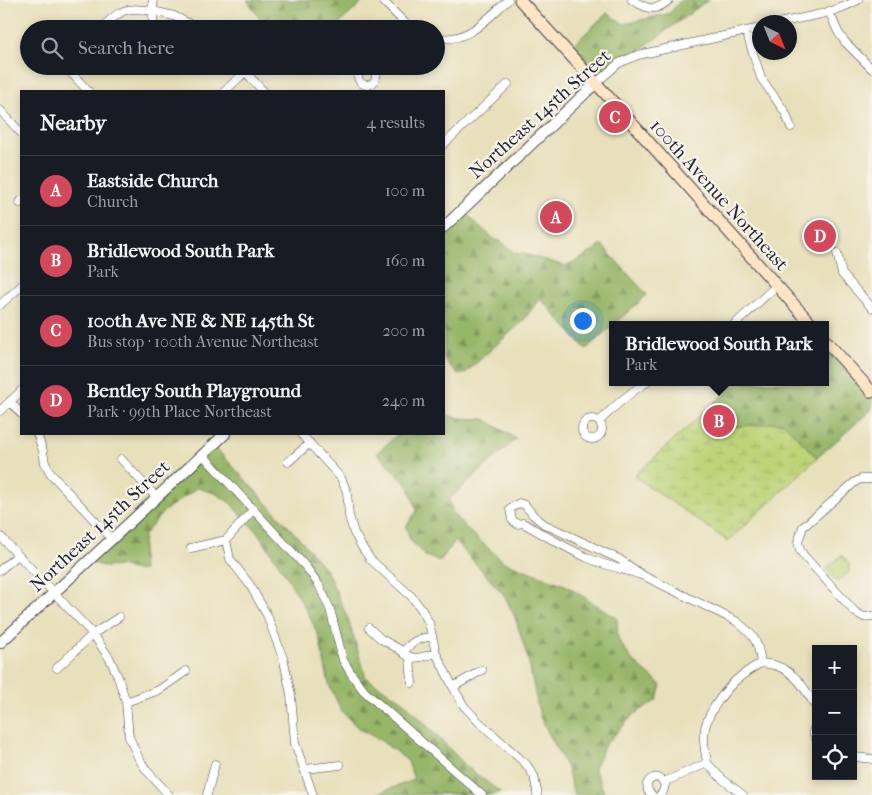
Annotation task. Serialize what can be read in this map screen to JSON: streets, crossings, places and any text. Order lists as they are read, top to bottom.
{
  "streets": {
    "main road": ["100th Avenue Northeast"],
    "street": ["Northeast 145th Street"]
  },
  "crossings": [
    ["Northeast 145th Street", "100th Avenue Northeast"]
  ],
  "north": "bottom right",
  "page": {
    "search": "Search here",
    "heading": ["Nearby", "4 results"],
    "pins": [
      "C",
      "A",
      "D",
      "B"
    ],
    "list": [
      {
        "mark": "A",
        "name": "Eastside Church",
        "note": "Church",
        "value": "100 m"
      },
      {
        "mark": "B",
        "name": "Bridlewood South Park",
        "note": "Park",
        "value": "160 m"
      },
      {
        "mark": "C",
        "name": "100th Ave NE & NE 145th St",
        "note": "Bus stop · 100th Avenue Northeast",
        "value": "200 m"
      },
      {
        "mark": "D",
        "name": "Bentley South Playground",
        "note": "Park · 99th Place Northeast",
        "value": "240 m"
      }
    ],
    "popup": ["Bridlewood South Park", "Park"],
    "map_buttons": ["+", "−"]
  }
}
